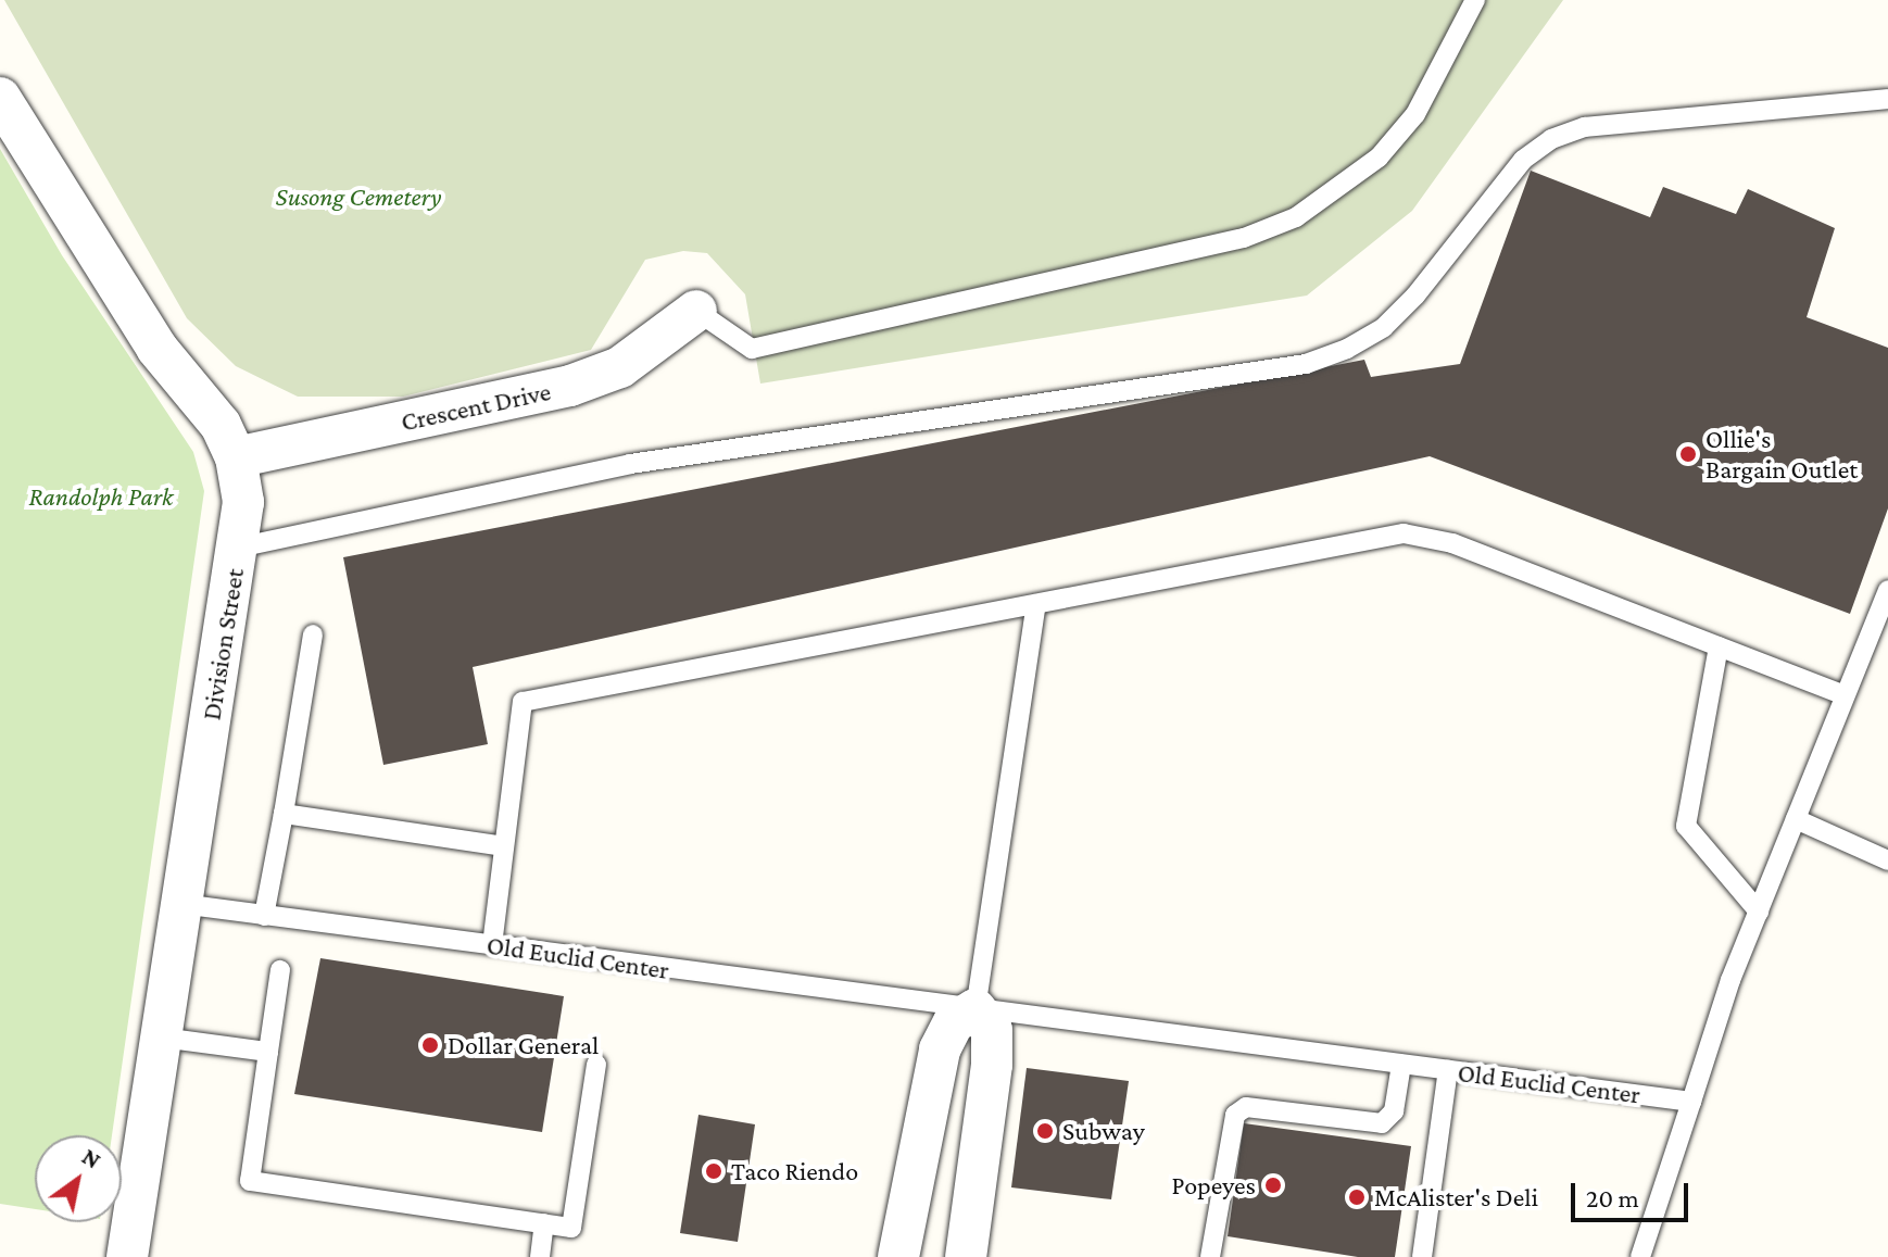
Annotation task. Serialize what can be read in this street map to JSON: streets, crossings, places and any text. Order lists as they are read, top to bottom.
{
  "streets": {
    "street": ["Crescent Drive", "Division Street"],
    "lane": ["Old Euclid Center"]
  },
  "crossings": [
    ["Crescent Drive", "Division Street"],
    ["Division Street", "Old Euclid Center"]
  ],
  "parks": ["Susong Cemetery", "Randolph Park"],
  "places": [
    "Ollie's Bargain Outlet",
    "Dollar General",
    "Subway",
    "Taco Riendo",
    "Popeyes",
    "McAlister's Deli"
  ],
  "scale_bar": "20 m",
  "north": "top right"
}
